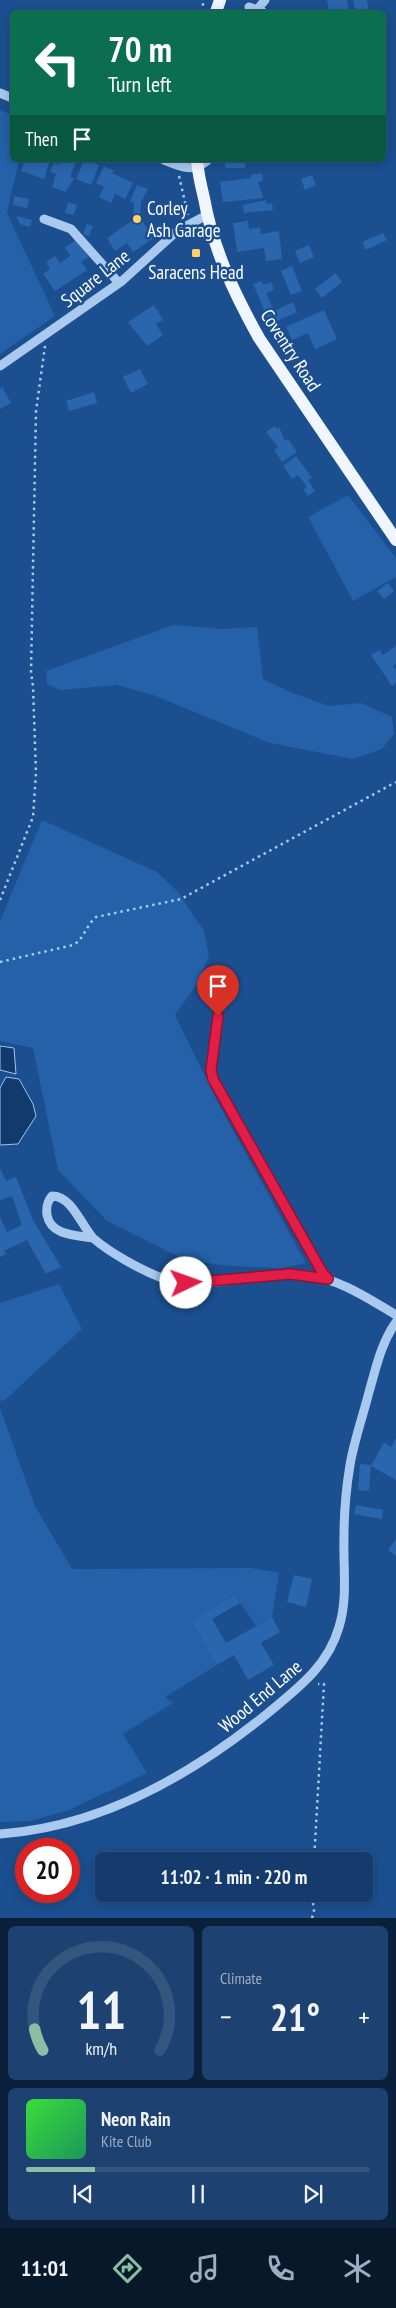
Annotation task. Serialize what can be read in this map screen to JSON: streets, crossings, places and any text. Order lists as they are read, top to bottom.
{
  "streets": {
    "main road": ["Coventry Road"],
    "street": ["Square Lane", "Wood End Lane"]
  },
  "crossings": [
    ["Square Lane", "Coventry Road"]
  ],
  "places": {
    "other": ["Corley Ash Garage"],
    "transit": ["Saracens Head"]
  },
  "page": {
    "turn": ["70 m", "Turn left"],
    "then": "Then",
    "limit": "20",
    "trip": "11:02 · 1 min · 220 m",
    "tile": "Climate",
    "heat": ["−", "21°", "+"],
    "song": ["Neon Rain", "Kite Club"],
    "tabs": "11:01",
    "gauge": ["11", "km/h"]
  }
}
